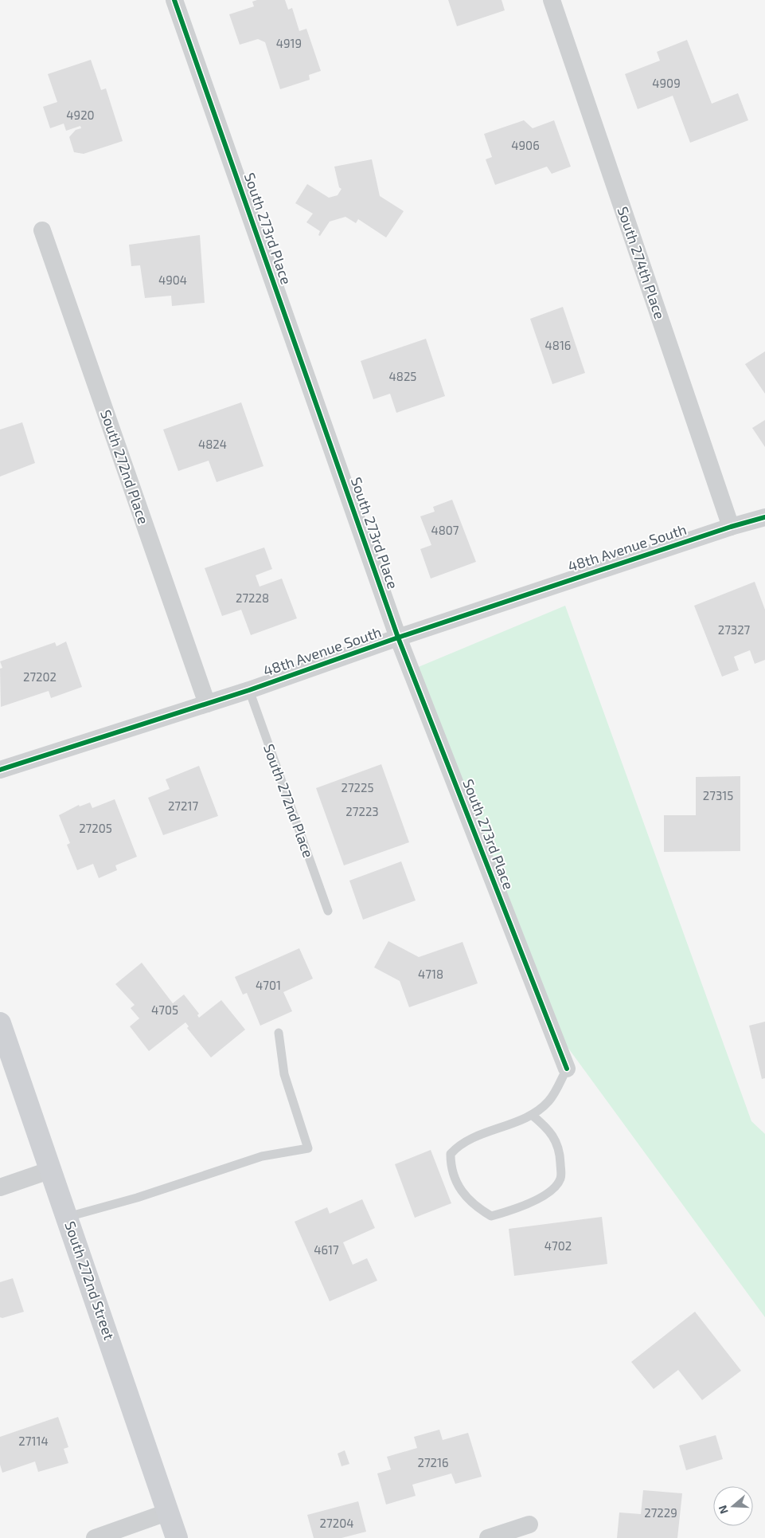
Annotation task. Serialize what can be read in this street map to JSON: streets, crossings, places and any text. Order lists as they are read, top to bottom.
{
  "streets": {
    "main road": ["South 272nd Street"],
    "street": [
      "South 273rd Place",
      "South 274th Place",
      "South 272nd Place",
      "48th Avenue South"
    ]
  },
  "crossings": [
    ["South 273rd Place", "48th Avenue South"],
    ["South 274th Place", "48th Avenue South"],
    ["South 272nd Place", "48th Avenue South"]
  ],
  "house_numbers": [
    "4919",
    "4909",
    "4920",
    "4906",
    "4904",
    "4816",
    "4825",
    "4824",
    "4807",
    "27228",
    "27327",
    "27202",
    "27225",
    "27315",
    "27217",
    "27223",
    "27205",
    "4718",
    "4701",
    "4705",
    "4702",
    "4617",
    "27114",
    "27216",
    "27229",
    "27204"
  ],
  "north": "left"
}
